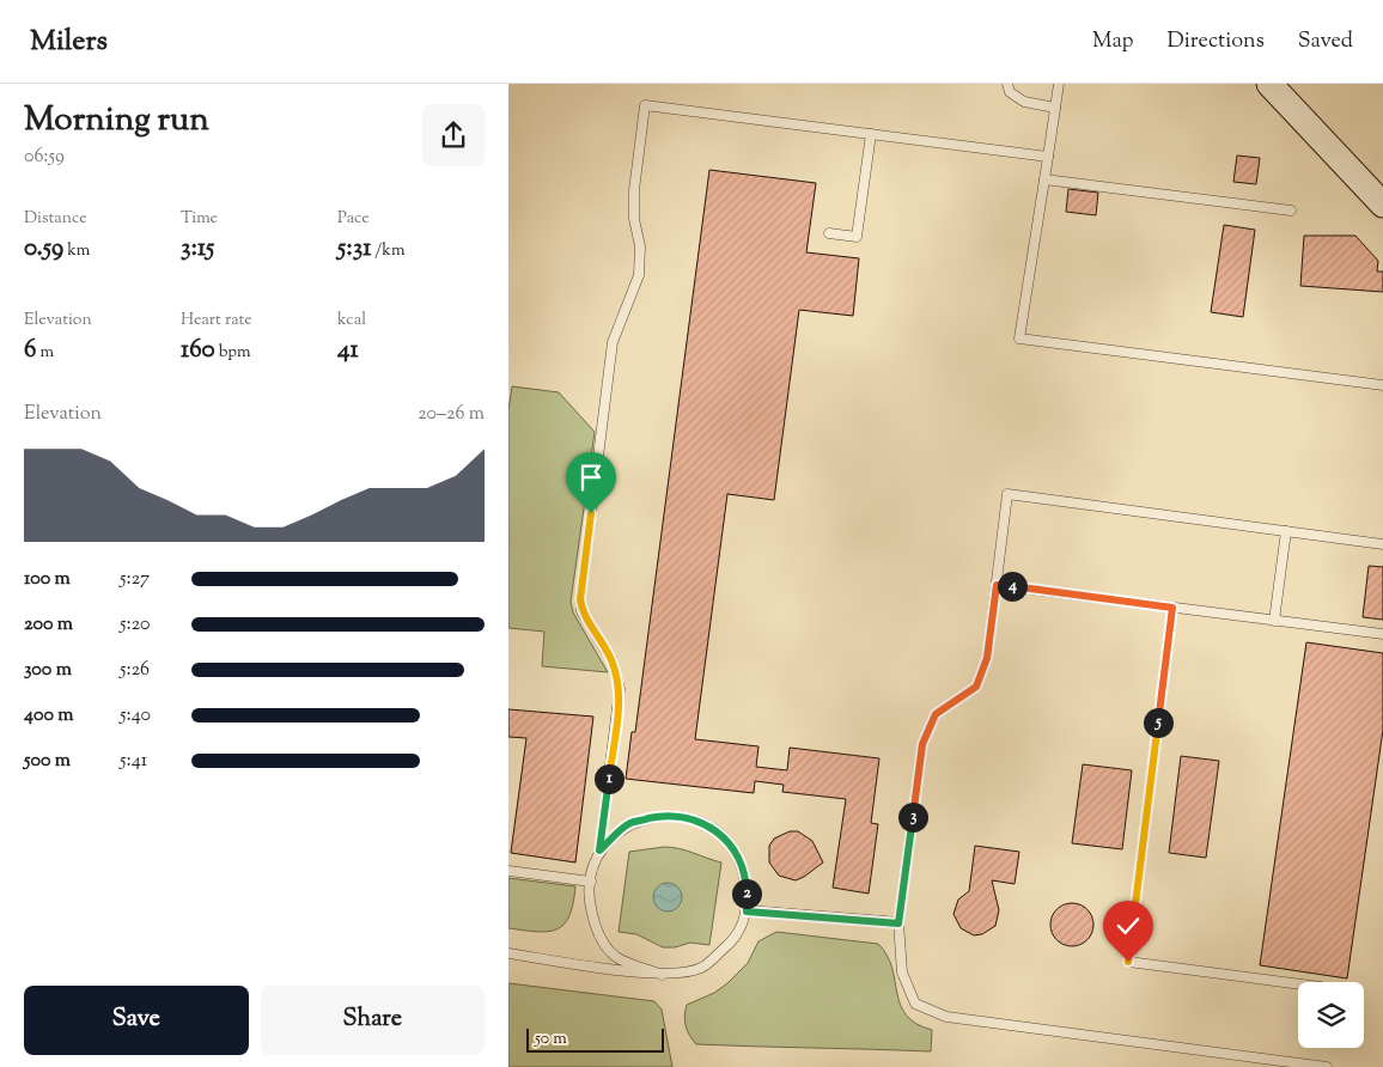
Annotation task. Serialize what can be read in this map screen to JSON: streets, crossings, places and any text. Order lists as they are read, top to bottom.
{
  "scale_bar": "50 m",
  "page": {
    "header": "Milers",
    "nav": ["Map", "Directions", "Saved"],
    "heading": ["Morning run", "06:59"],
    "stats": [
      ["Distance", "0.59 km"],
      ["Time", "3:15"],
      ["Pace", "5:31 /km"],
      ["Elevation", "6 m"],
      ["Heart rate", "160 bpm"],
      ["kcal", "41"]
    ],
    "chart": ["Elevation", "20–26 m"],
    "list": [
      {
        "name": "100 m",
        "note": "5:27"
      },
      {
        "name": "200 m",
        "note": "5:20"
      },
      {
        "name": "300 m",
        "note": "5:26"
      },
      {
        "name": "400 m",
        "note": "5:40"
      },
      {
        "name": "500 m",
        "note": "5:41"
      }
    ],
    "pins": [
      "4",
      "5",
      "1",
      "3",
      "2"
    ],
    "buttons": ["Save", "Share"],
    "scale": "50 m"
  }
}
